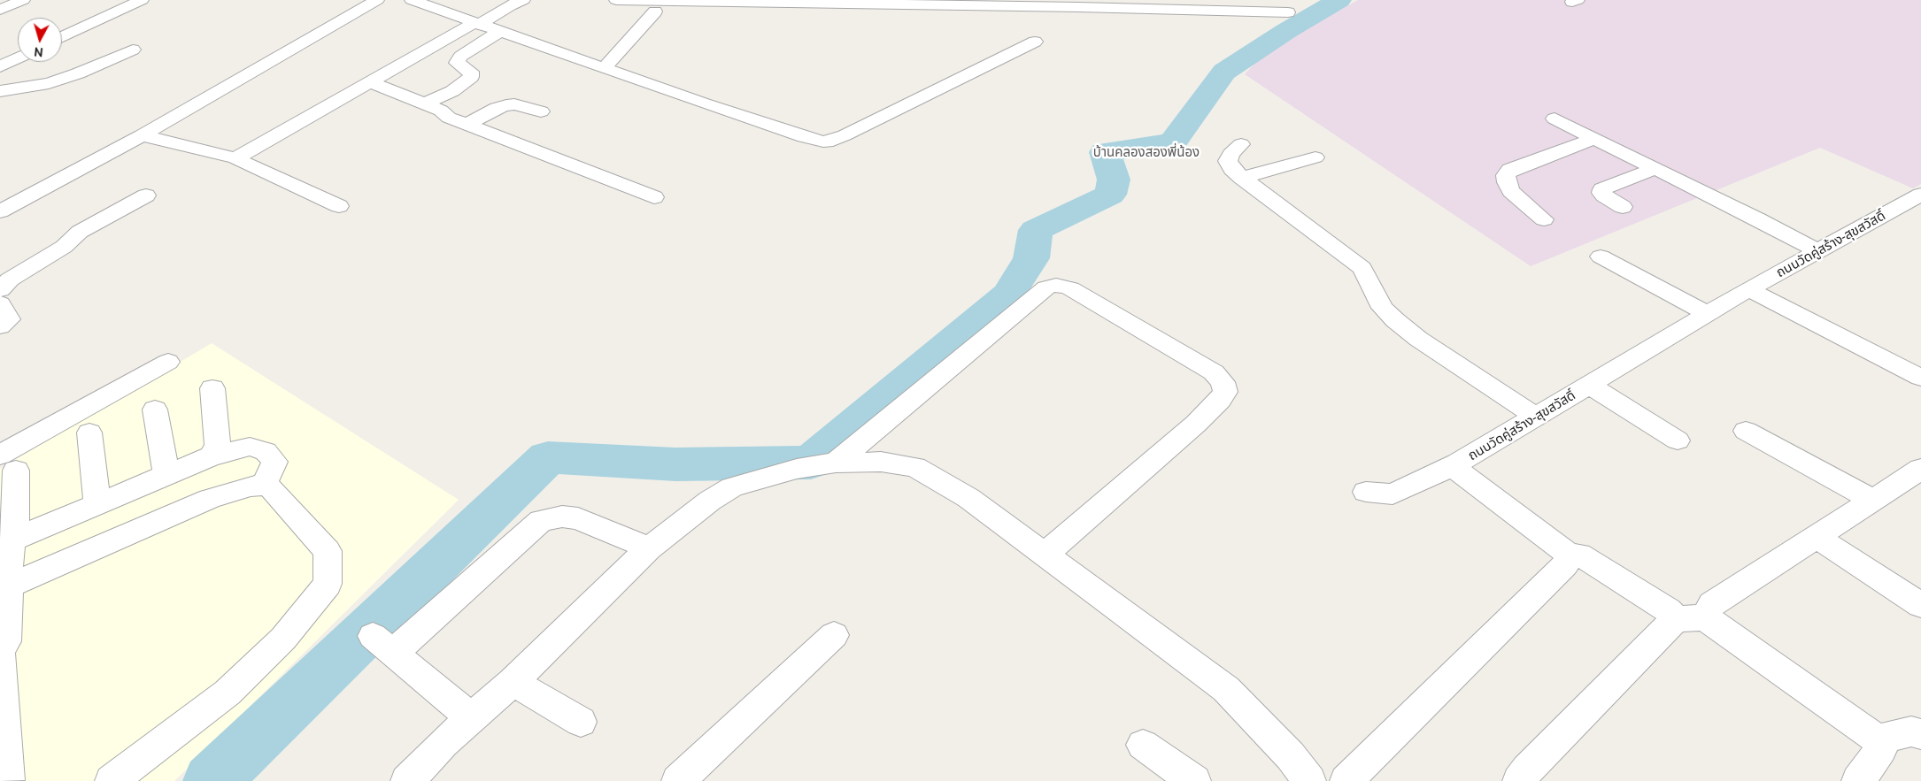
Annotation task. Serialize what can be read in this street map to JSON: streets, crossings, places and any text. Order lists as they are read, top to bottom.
{
  "streets": {
    "street": ["ถนนวัดคู่สร้าง-สุขสวัสดิ์"]
  },
  "districts": ["บ้านคลองสองพี่น้อง"],
  "north": "bottom"
}
